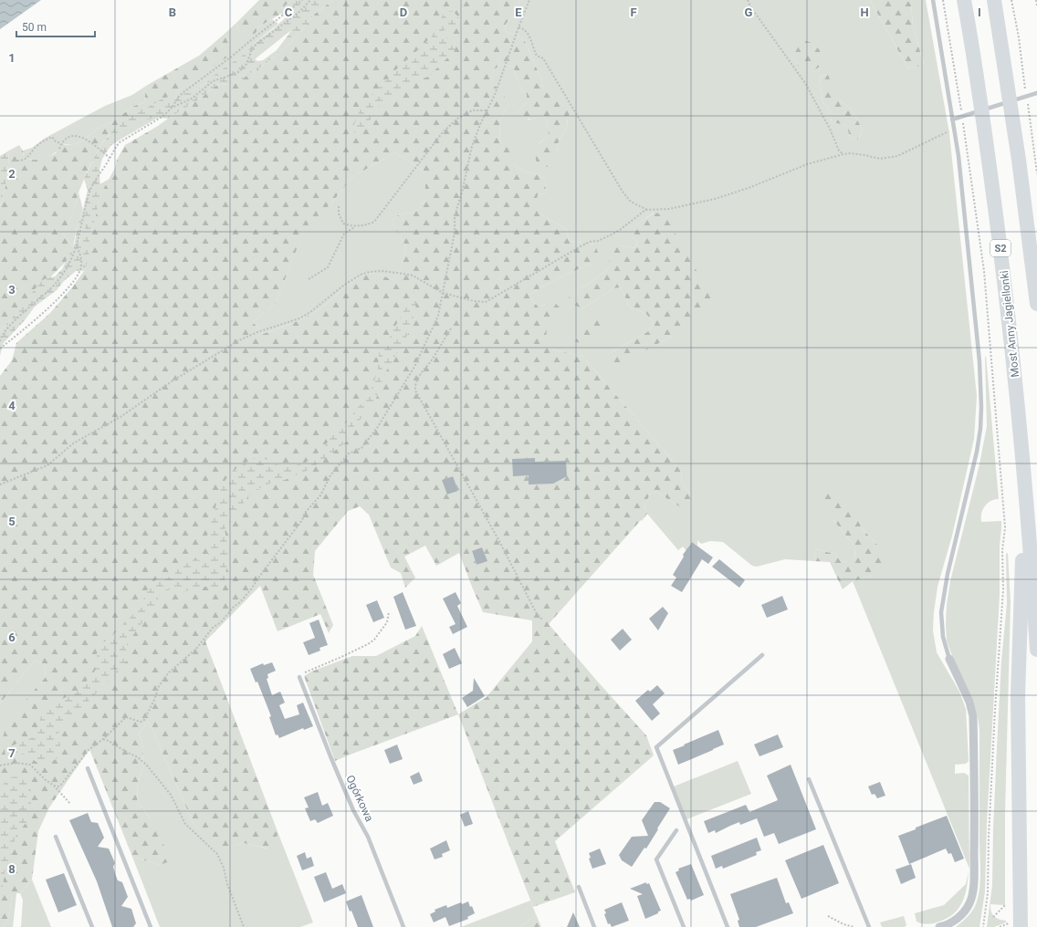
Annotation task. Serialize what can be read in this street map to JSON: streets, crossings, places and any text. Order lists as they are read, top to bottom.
{
  "streets": {
    "highway": ["S2", "Most Anny Jagiellonki"],
    "lane": ["Ogórkowa"]
  },
  "crossings": [
    ["S2", "Most Anny Jagiellonki"]
  ],
  "scale_bar": "50 m",
  "grid": {
    "columns": [
      "B",
      "C",
      "D",
      "E",
      "F",
      "G",
      "H",
      "I"
    ],
    "rows": [
      "1",
      "2",
      "3",
      "4",
      "5",
      "6",
      "7",
      "8"
    ]
  }
}
